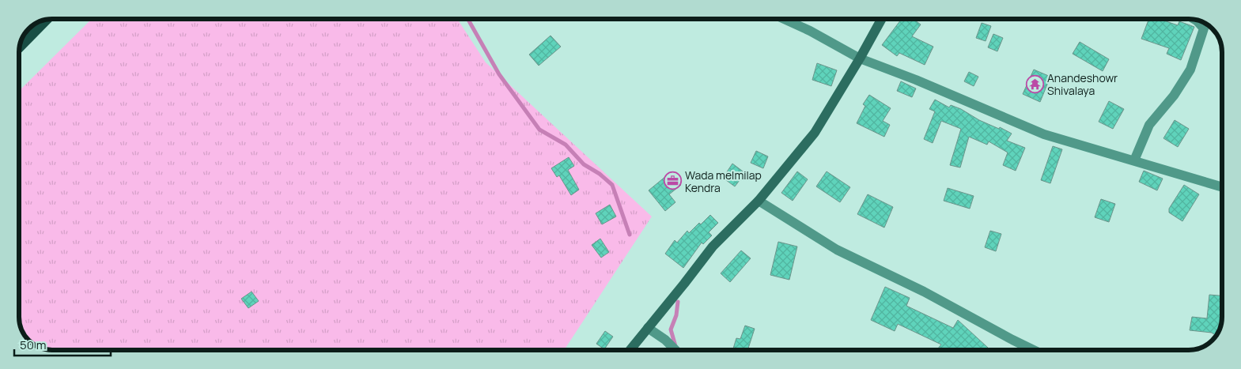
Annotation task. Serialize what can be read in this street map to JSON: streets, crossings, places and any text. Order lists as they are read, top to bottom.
{
  "places": {
    "temple": ["Anandeshowr Shivalaya"],
    "office": ["Wada melmilap Kendra"]
  },
  "scale_bar": "50 m"
}
